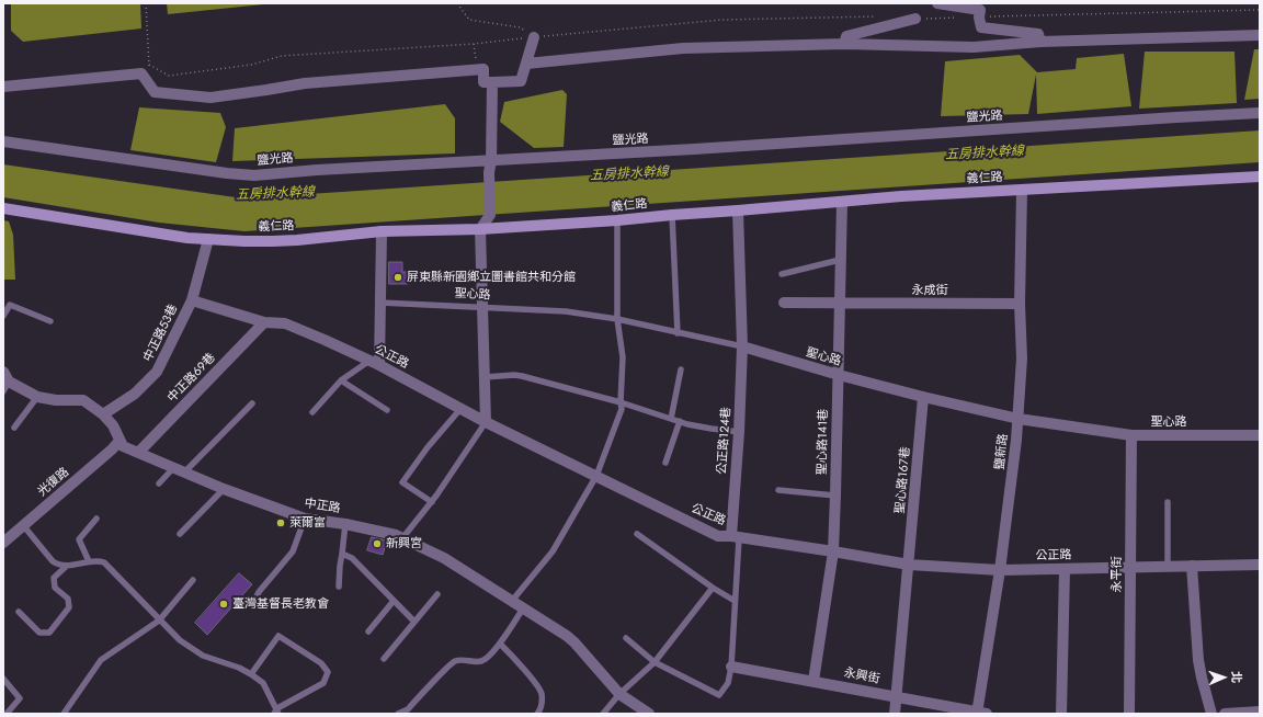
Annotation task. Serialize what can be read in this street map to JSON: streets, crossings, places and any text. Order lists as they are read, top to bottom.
{
  "streets": {
    "street": [
      "鹽光路",
      "義仁路",
      "永成街",
      "聖心路",
      "中正路53巷",
      "公正路",
      "中正路69巷",
      "公正路124巷",
      "聖心路141巷",
      "鹽新路",
      "聖心路167巷",
      "光復路",
      "中正路",
      "永平街",
      "永興街"
    ]
  },
  "crossings": [
    ["義仁路", "中正路53巷"],
    ["義仁路", "公正路124巷"],
    ["義仁路", "聖心路141巷"],
    ["義仁路", "鹽新路"],
    ["永成街", "聖心路141巷"],
    ["永成街", "鹽新路"],
    ["聖心路", "公正路124巷"],
    ["聖心路", "聖心路141巷"],
    ["聖心路", "鹽新路"],
    ["聖心路", "聖心路167巷"],
    ["聖心路", "永平街"],
    ["中正路53巷", "公正路"],
    ["中正路53巷", "中正路"],
    ["公正路", "中正路69巷"],
    ["公正路", "公正路124巷"],
    ["公正路", "聖心路141巷"],
    ["公正路", "鹽新路"],
    ["公正路", "聖心路167巷"],
    ["公正路", "永平街"],
    ["中正路69巷", "中正路"],
    ["聖心路141巷", "永興街"],
    ["鹽新路", "永興街"],
    ["聖心路167巷", "永興街"],
    ["光復路", "中正路"]
  ],
  "water": ["五房排水幹線"],
  "places": [
    "屏東縣新園鄉立圖書館共和分館",
    "萊爾富",
    "新興宮",
    "臺灣基督長老教會"
  ],
  "north": "right"
}
